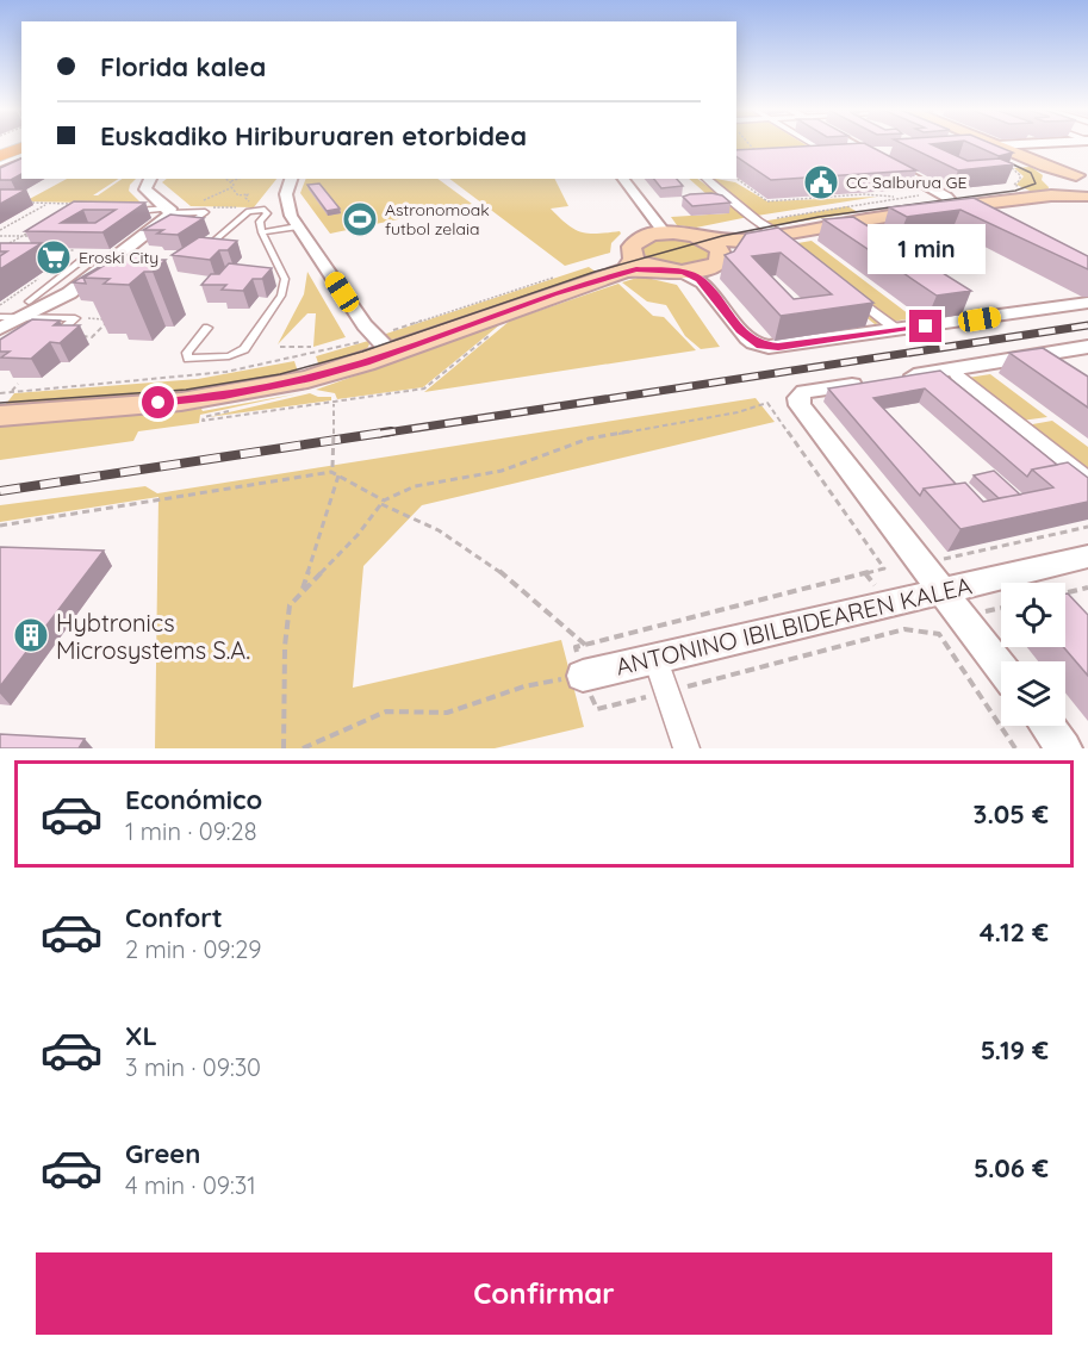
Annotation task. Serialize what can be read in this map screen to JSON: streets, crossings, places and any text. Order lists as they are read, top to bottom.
{
  "streets": {
    "street": ["ANTONINO IBILBIDEAREN KALEA"]
  },
  "places": {
    "public building": ["CC Salburua GE"],
    "sports": ["Astronomoak futbol zelaia"],
    "supermarket": ["Eroski City"],
    "building": ["Hybtronics Microsystems S.A."]
  },
  "page": {
    "banner": ["Florida kalea", "Euskadiko Hiriburuaren etorbidea"],
    "bubble": "1 min",
    "list": [
      {
        "name": "Económico",
        "note": "1 min · 09:28",
        "value": "3.05 €"
      },
      {
        "name": "Confort",
        "note": "2 min · 09:29",
        "value": "4.12 €"
      },
      {
        "name": "XL",
        "note": "3 min · 09:30",
        "value": "5.19 €"
      },
      {
        "name": "Green",
        "note": "4 min · 09:31",
        "value": "5.06 €"
      }
    ],
    "buttons": "Confirmar"
  }
}
